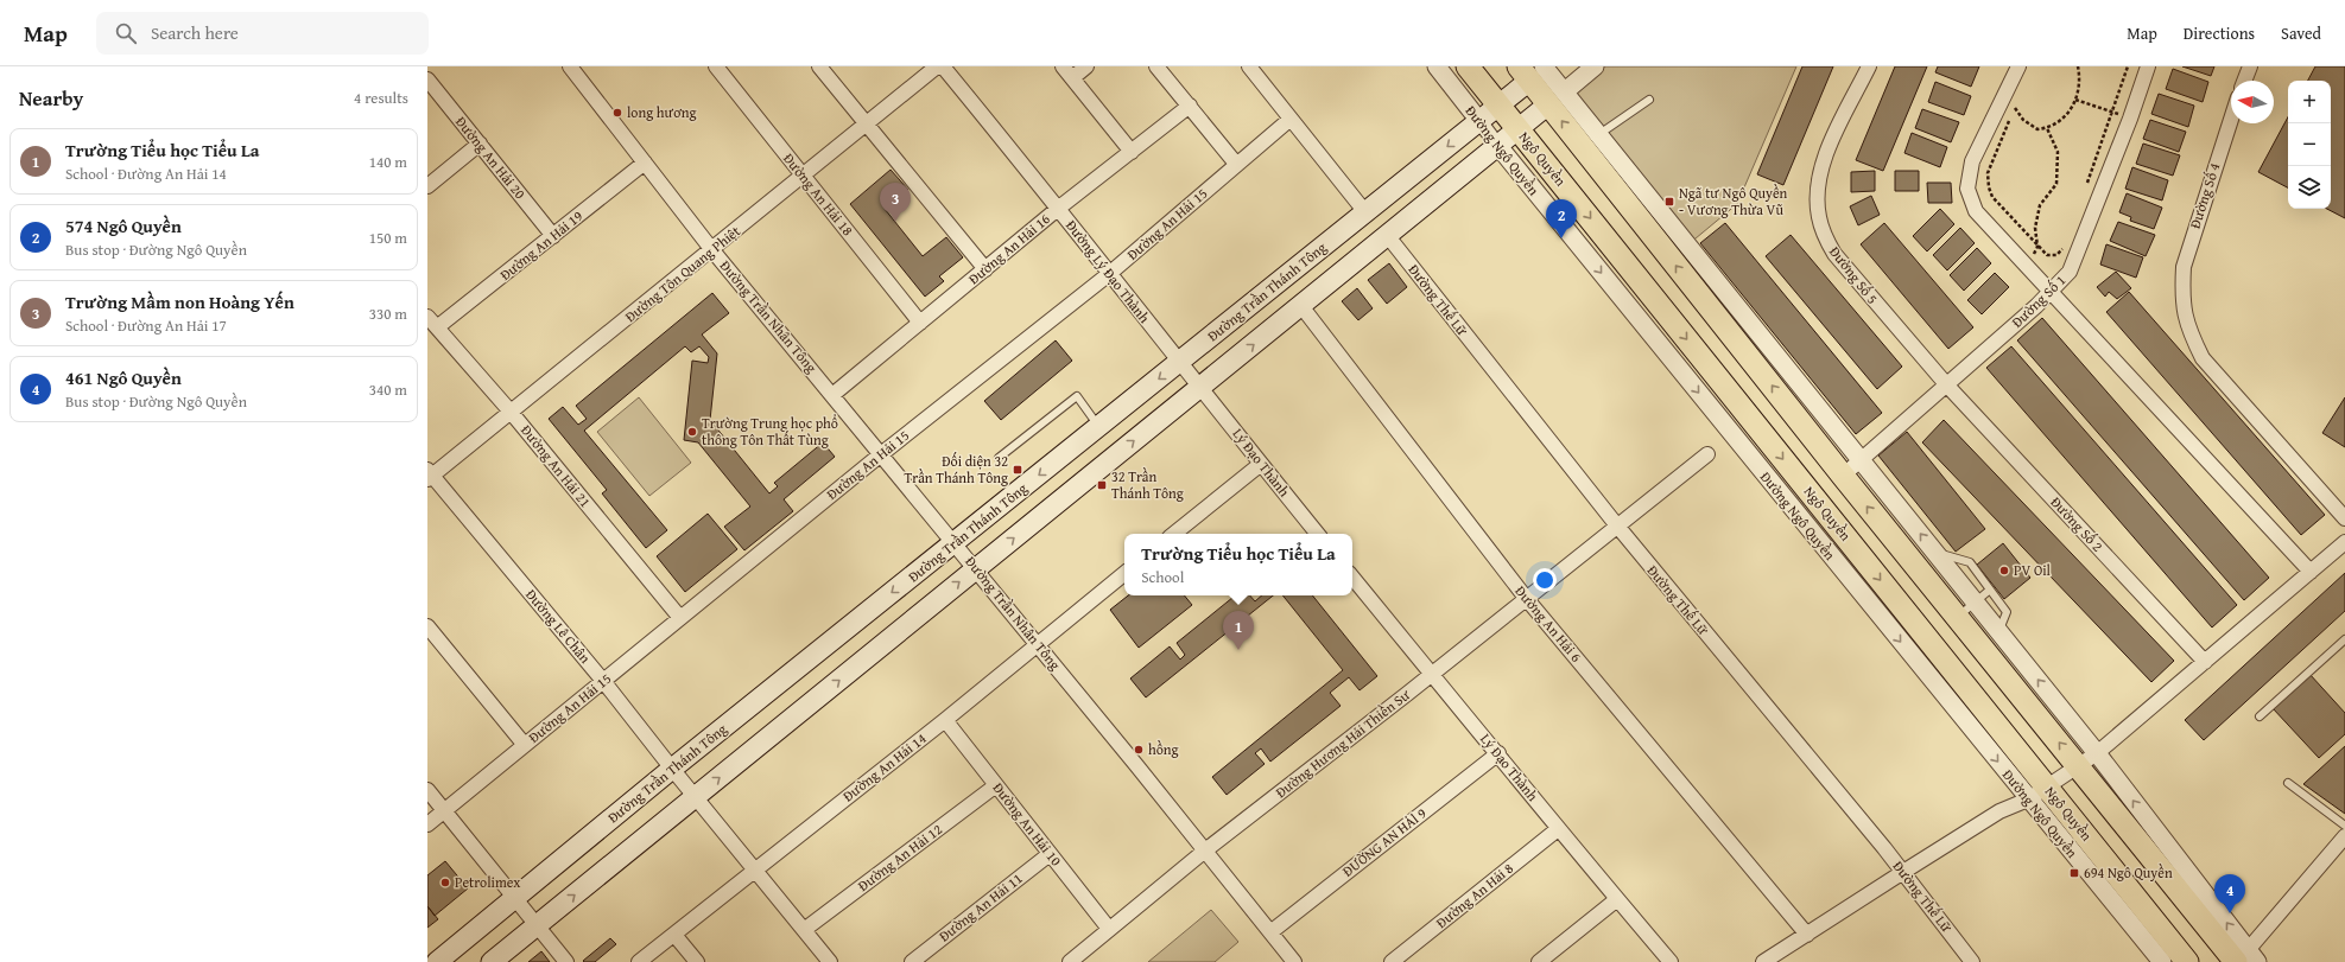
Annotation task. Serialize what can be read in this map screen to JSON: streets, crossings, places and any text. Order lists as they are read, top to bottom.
{
  "streets": {
    "highway": ["Ngô Quyền"],
    "main road": ["Đường Trần Thánh Tông"],
    "street": [
      "Đường Ngô Quyền",
      "Đường An Hải 20",
      "Đường An Hải 18",
      "Đường Số 4",
      "Đường An Hải 15",
      "Đường An Hải 19",
      "Đường An Hải 16",
      "Đường Lý Đạo Thành",
      "Đường Tôn Quang Phiệt",
      "Đường Số 5",
      "Đường Thế Lữ",
      "Đường Số 1",
      "Đường Trần Nhân Tông",
      "Lý Đạo Thành",
      "Đường An Hải 21",
      "Đường Số 2",
      "Đường An Hải 6",
      "Đường Lê Chân",
      "Đường Hương Hải Thiền Sư",
      "Đường An Hải 14",
      "Đường An Hải 10",
      "ĐƯỜNG AN HẢl 9",
      "Đường An Hải 12",
      "Đường An Hải 8",
      "Đường An Hải 11"
    ]
  },
  "crossings": [
    ["Đường Ngô Quyền", "Ngô Quyền"],
    ["Đường Ngô Quyền", "Đường Trần Thánh Tông"],
    ["Đường An Hải 20", "Đường An Hải 19"],
    ["Ngô Quyền", "Đường Trần Thánh Tông"],
    ["Đường An Hải 18", "Đường An Hải 16"],
    ["Đường An Hải 18", "Đường Tôn Quang Phiệt"],
    ["Đường An Hải 15", "Đường Lý Đạo Thành"],
    ["Đường An Hải 15", "Đường Trần Nhân Tông"],
    ["Đường An Hải 15", "Đường An Hải 21"],
    ["Đường An Hải 15", "Đường Lê Chân"],
    ["Đường An Hải 19", "Đường Trần Nhân Tông"],
    ["Đường An Hải 19", "Đường An Hải 21"],
    ["Đường An Hải 16", "Đường Lý Đạo Thành"],
    ["Đường An Hải 16", "Đường Trần Nhân Tông"],
    ["Đường Lý Đạo Thành", "Đường Trần Thánh Tông"],
    ["Đường Lý Đạo Thành", "Lý Đạo Thành"],
    ["Đường Tôn Quang Phiệt", "Đường Trần Nhân Tông"],
    ["Đường Tôn Quang Phiệt", "Đường An Hải 21"],
    ["Đường Tôn Quang Phiệt", "Đường Lê Chân"],
    ["Đường Số 5", "Đường Số 1"],
    ["Đường Số 5", "Đường Số 2"],
    ["Đường Trần Thánh Tông", "Đường Trần Nhân Tông"],
    ["Đường Trần Thánh Tông", "Đường Lê Chân"],
    ["Đường Thế Lữ", "Đường Hương Hải Thiền Sư"],
    ["Đường Số 1", "Đường Số 2"],
    ["Đường Trần Nhân Tông", "Đường Hương Hải Thiền Sư"],
    ["Đường Trần Nhân Tông", "Đường An Hải 14"],
    ["Đường Trần Nhân Tông", "ĐƯỜNG AN HẢl 9"],
    ["Lý Đạo Thành", "Đường Hương Hải Thiền Sư"],
    ["Lý Đạo Thành", "ĐƯỜNG AN HẢl 9"],
    ["Lý Đạo Thành", "Đường An Hải 8"],
    ["Đường An Hải 6", "Đường Hương Hải Thiền Sư"],
    ["Đường Lê Chân", "Đường An Hải 14"],
    ["Đường Lê Chân", "Đường An Hải 12"],
    ["Đường Hương Hải Thiền Sư", "Đường An Hải 10"],
    ["Đường An Hải 14", "Đường An Hải 10"],
    ["Đường An Hải 10", "Đường An Hải 12"],
    ["Đường An Hải 10", "Đường An Hải 11"]
  ],
  "places": {
    "other": [
      "long hương",
      "Trường Trung học phổ thông Tôn Thất Tùng",
      "PV Oil",
      "hồng",
      "Petrolimex"
    ],
    "transit": [
      "Ngã tư Ngô Quyền - Vương Thừa Vũ",
      "Đối diện 32 Trần Thánh Tông",
      "32 Trần Thánh Tông",
      "694 Ngô Quyền"
    ]
  },
  "north": "left",
  "page": {
    "header": "Map",
    "search": "Search here",
    "nav": ["Map", "Directions", "Saved"],
    "heading": ["Nearby", "4 results"],
    "map_buttons": ["+", "−"],
    "list": [
      {
        "mark": "1",
        "name": "Trường Tiểu học Tiểu La",
        "note": "School · Đường An Hải 14",
        "value": "140 m"
      },
      {
        "mark": "2",
        "name": "574 Ngô Quyền",
        "note": "Bus stop · Đường Ngô Quyền",
        "value": "150 m"
      },
      {
        "mark": "3",
        "name": "Trường Mầm non Hoàng Yến",
        "note": "School · Đường An Hải 17",
        "value": "330 m"
      },
      {
        "mark": "4",
        "name": "461 Ngô Quyền",
        "note": "Bus stop · Đường Ngô Quyền",
        "value": "340 m"
      }
    ],
    "pins": [
      "3",
      "2",
      "1",
      "4"
    ],
    "popup": ["Trường Tiểu học Tiểu La", "School"]
  }
}
